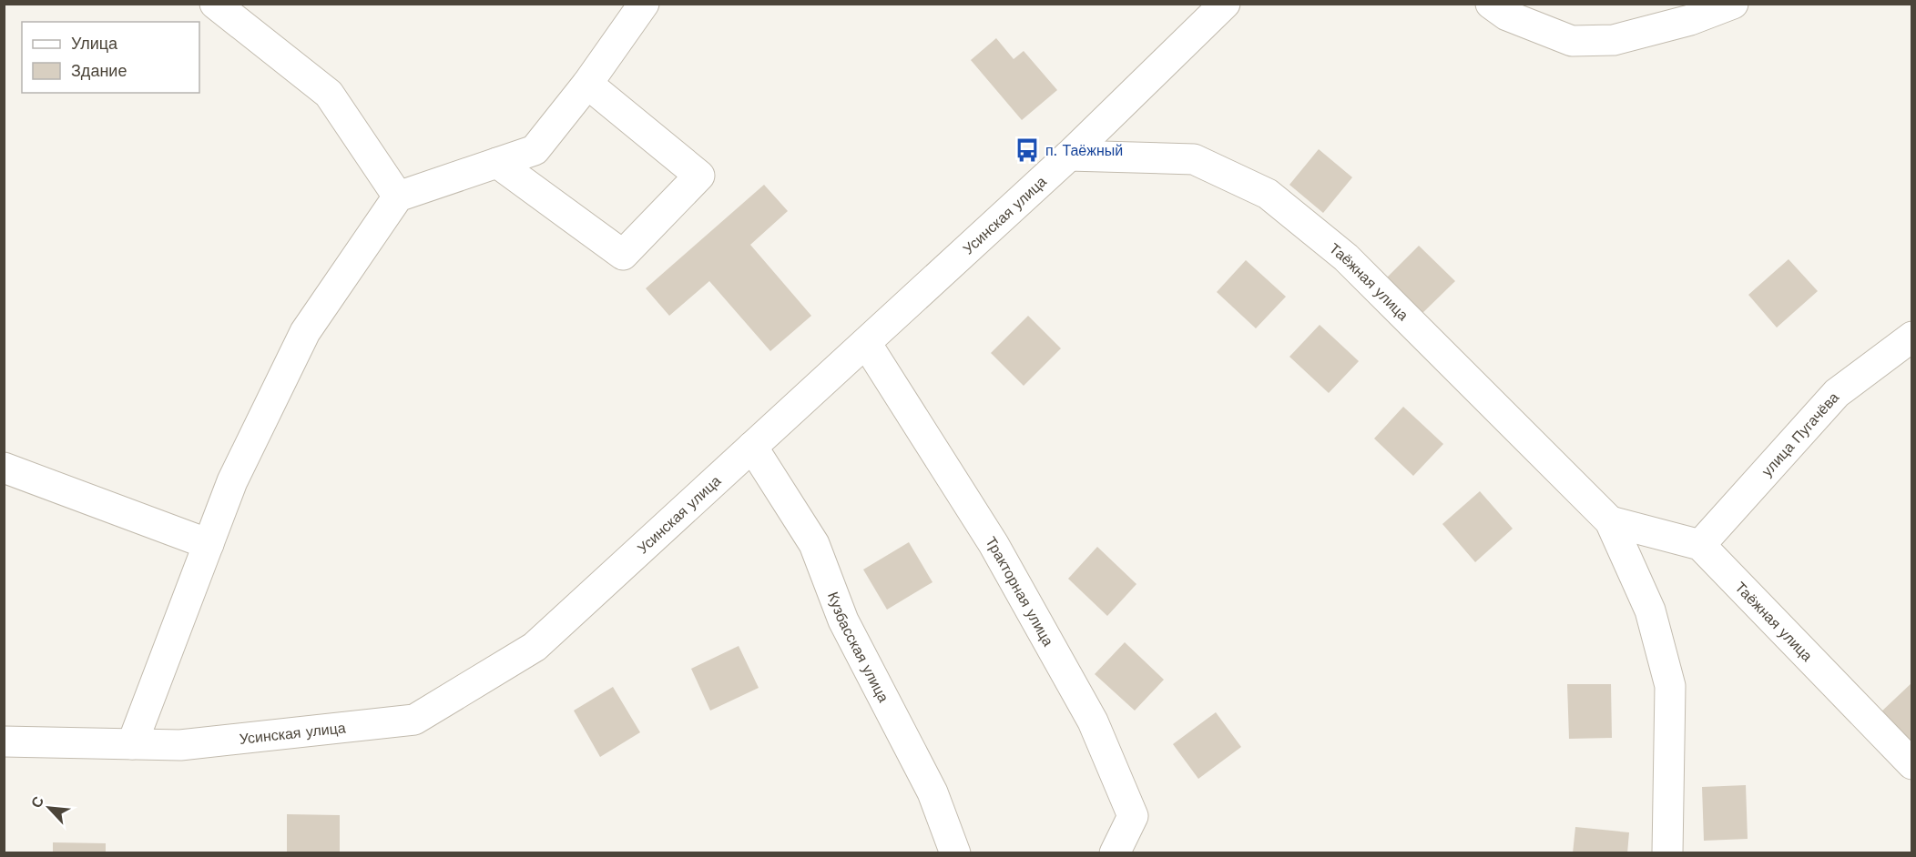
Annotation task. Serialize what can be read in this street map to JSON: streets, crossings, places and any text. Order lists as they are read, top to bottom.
{
  "streets": {
    "street": [
      "Усинская улица",
      "Таёжная улица",
      "улица Пугачёва",
      "Тракторная улица",
      "Кузбасская улица"
    ]
  },
  "crossings": [
    ["Усинская улица", "Таёжная улица"],
    ["Усинская улица", "Тракторная улица"],
    ["Усинская улица", "Кузбасская улица"],
    ["Таёжная улица", "улица Пугачёва"]
  ],
  "places": {
    "bus stop": ["п. Таёжный"]
  },
  "legend": ["Улица", "Здание"],
  "north": "top left"
}
